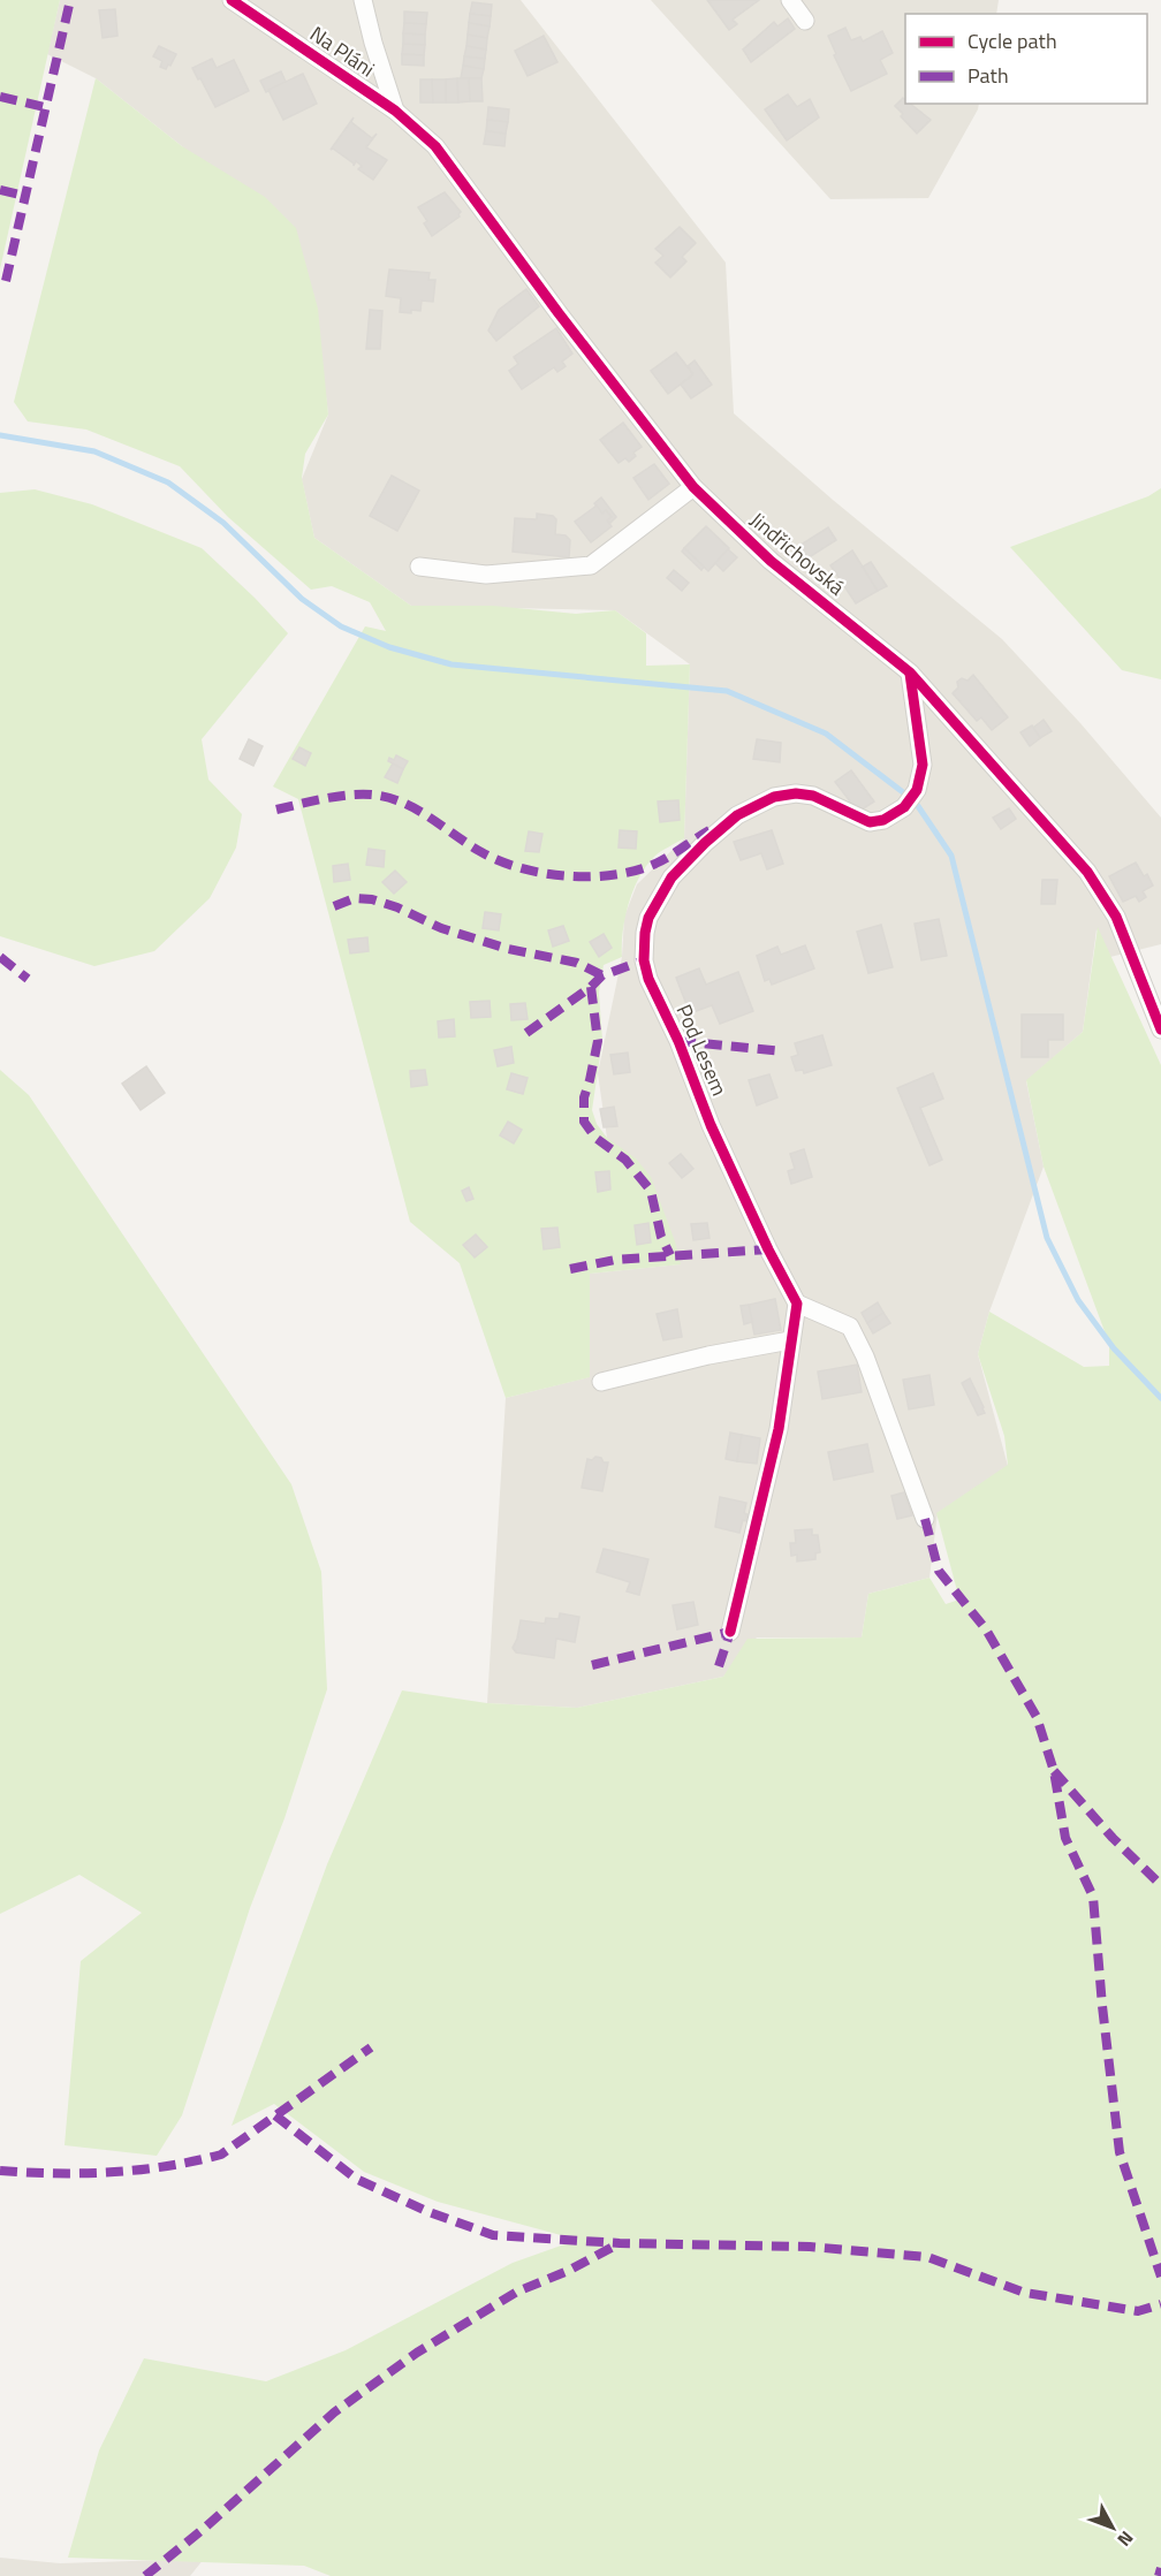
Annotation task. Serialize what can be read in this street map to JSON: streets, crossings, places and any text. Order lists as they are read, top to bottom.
{
  "streets": {
    "street": ["Na Pláni", "Jindřichovská", "Pod Lesem"]
  },
  "crossings": [
    ["Na Pláni", "Jindřichovská"],
    ["Jindřichovská", "Pod Lesem"]
  ],
  "legend": ["Cycle path", "Path"],
  "north": "bottom right"
}
